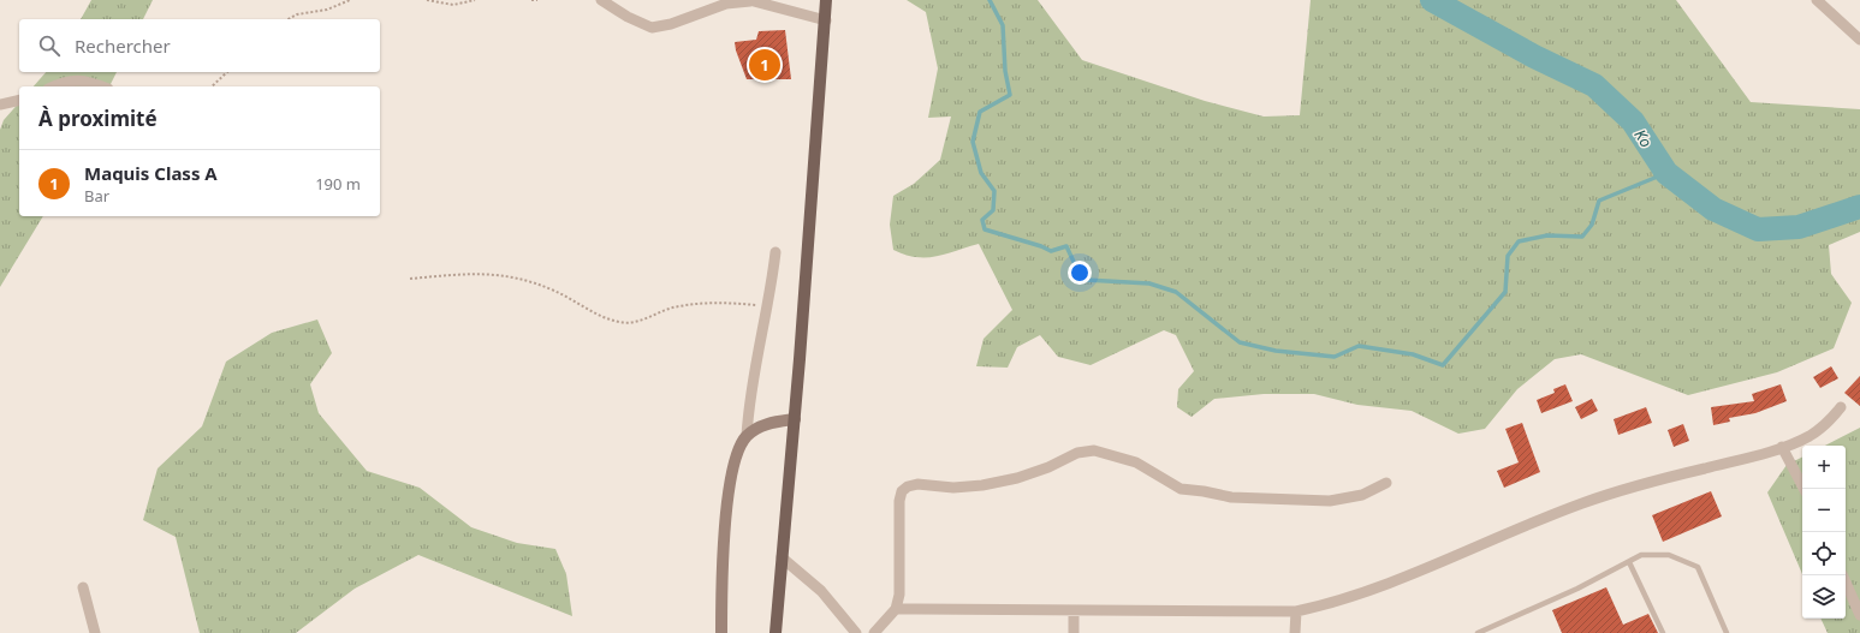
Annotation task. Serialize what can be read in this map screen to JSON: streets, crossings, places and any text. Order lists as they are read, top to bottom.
{
  "water": ["Ko"],
  "page": {
    "search": "Rechercher",
    "pins": "1",
    "heading": "À proximité",
    "list": [
      {
        "mark": "1",
        "name": "Maquis Class A",
        "note": "Bar",
        "value": "190 m"
      }
    ],
    "map_buttons": ["+", "−"]
  }
}
